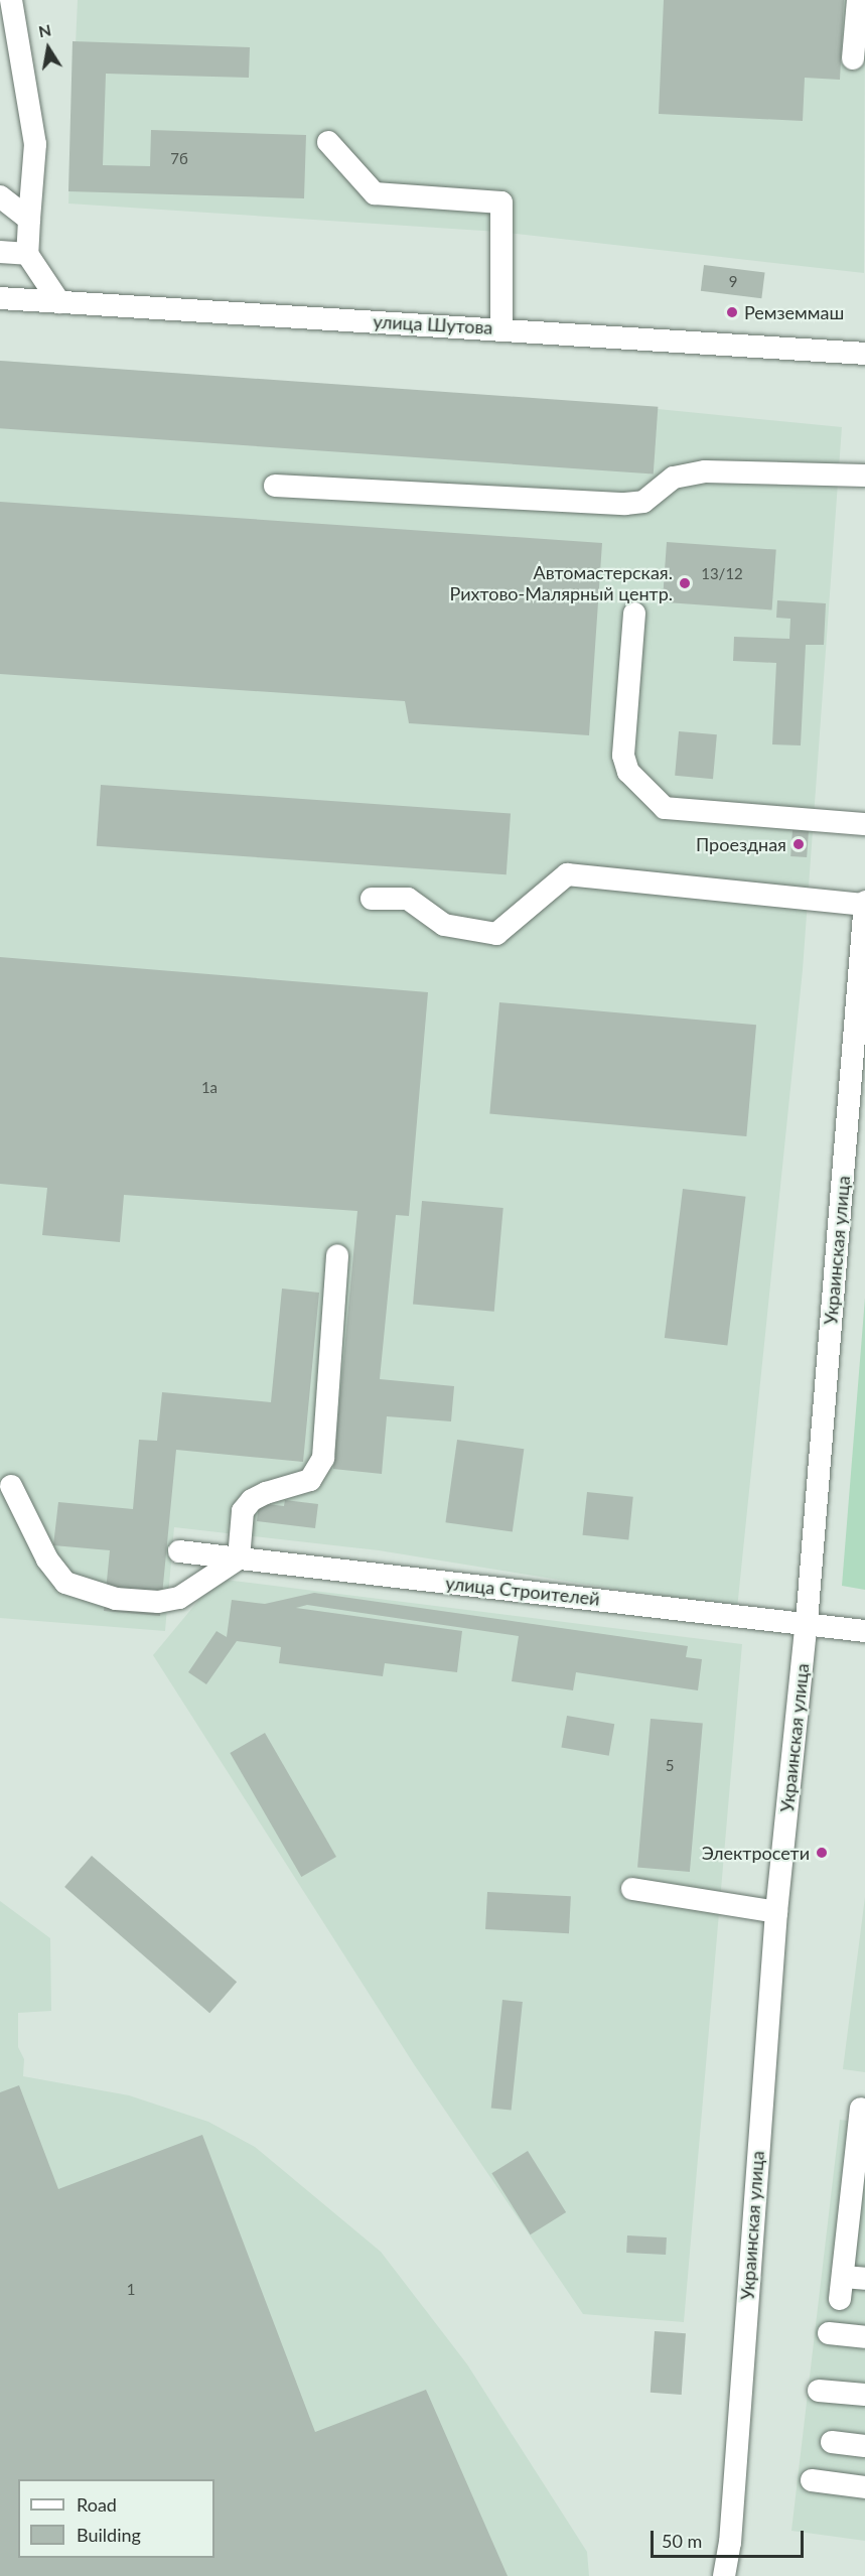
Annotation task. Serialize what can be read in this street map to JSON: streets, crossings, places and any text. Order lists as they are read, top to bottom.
{
  "streets": {
    "street": ["улица Шутова", "Украинская улица", "улица Строителей"]
  },
  "crossings": [
    ["Украинская улица", "улица Строителей"]
  ],
  "places": [
    "Ремземмаш",
    "Автомастерская. Рихтово-Малярный центр.",
    "Проездная",
    "Электросети"
  ],
  "house_numbers": [
    "7б",
    "9",
    "13/12",
    "1а",
    "5",
    "1"
  ],
  "legend": ["Road", "Building"],
  "scale_bar": "50 m",
  "north": "top"
}
